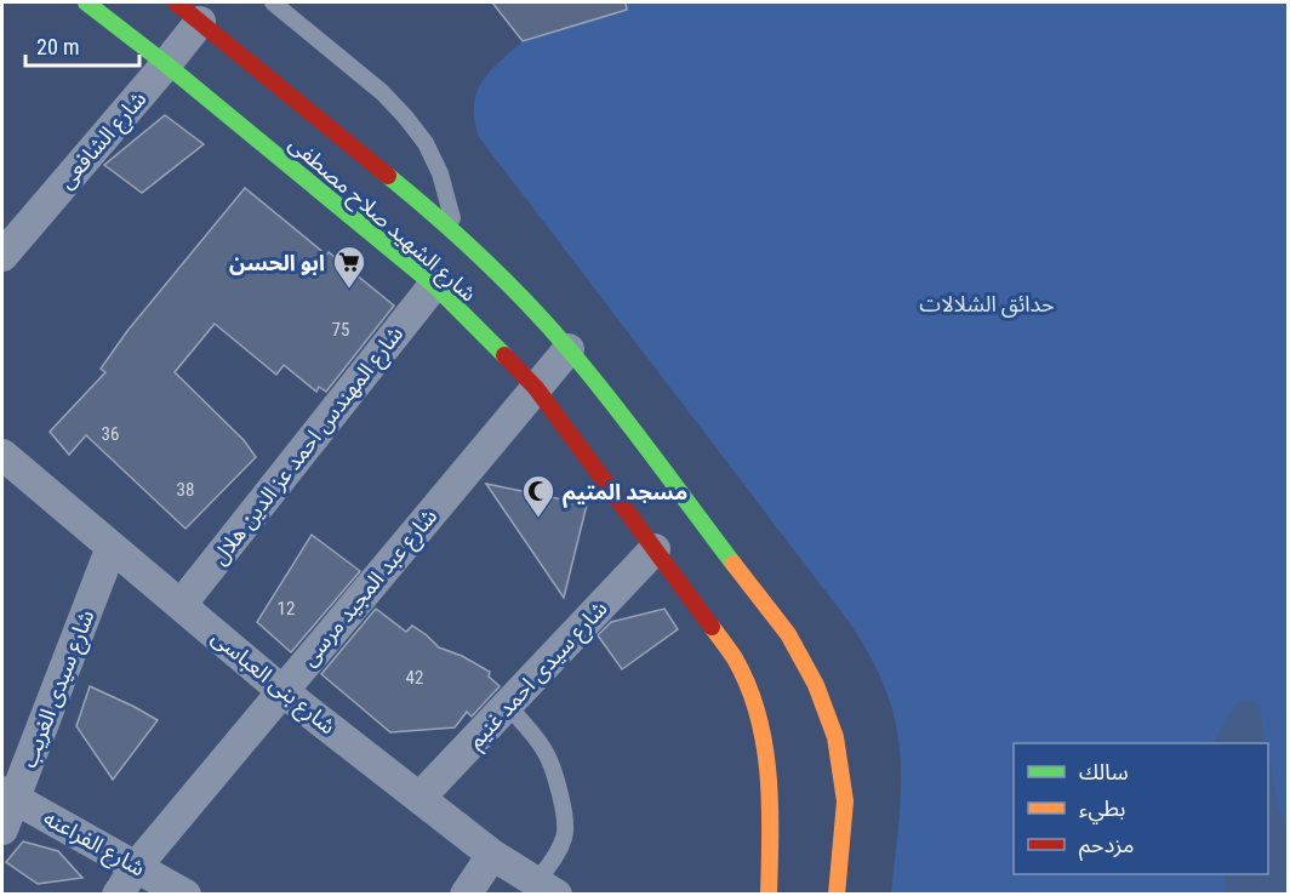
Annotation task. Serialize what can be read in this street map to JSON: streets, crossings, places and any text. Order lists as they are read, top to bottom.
{
  "streets": {
    "main road": ["شارع الشهيد صلاح مصطفى"],
    "street": [
      "شارع الشافعى",
      "شارع المهندس احمد عز الدين هلال",
      "شارع عبد المجيد مرسى",
      "شارع سيدى احمد غنيم",
      "شارع بنى العباسى",
      "شارع سيدى الغريب",
      "شارع الفراعنه"
    ]
  },
  "crossings": [
    ["شارع الشافعى", "شارع الشهيد صلاح مصطفى"],
    ["شارع الشهيد صلاح مصطفى", "شارع المهندس احمد عز الدين هلال"],
    ["شارع الشهيد صلاح مصطفى", "شارع عبد المجيد مرسى"],
    ["شارع الشهيد صلاح مصطفى", "شارع سيدى احمد غنيم"],
    ["شارع المهندس احمد عز الدين هلال", "شارع بنى العباسى"],
    ["شارع عبد المجيد مرسى", "شارع بنى العباسى"],
    ["شارع عبد المجيد مرسى", "شارع الفراعنه"],
    ["شارع سيدى احمد غنيم", "شارع بنى العباسى"],
    ["شارع بنى العباسى", "شارع سيدى الغريب"],
    ["شارع سيدى الغريب", "شارع الفراعنه"]
  ],
  "parks": ["حدائق الشلالات"],
  "places": {
    "supermarket": ["ابو الحسن"],
    "mosque": ["مسجد المتيم"]
  },
  "house_numbers": [
    "75",
    "36",
    "38",
    "12",
    "42"
  ],
  "legend": ["سالك", "بطيء", "مزدحم"],
  "scale_bar": "20 m"
}
